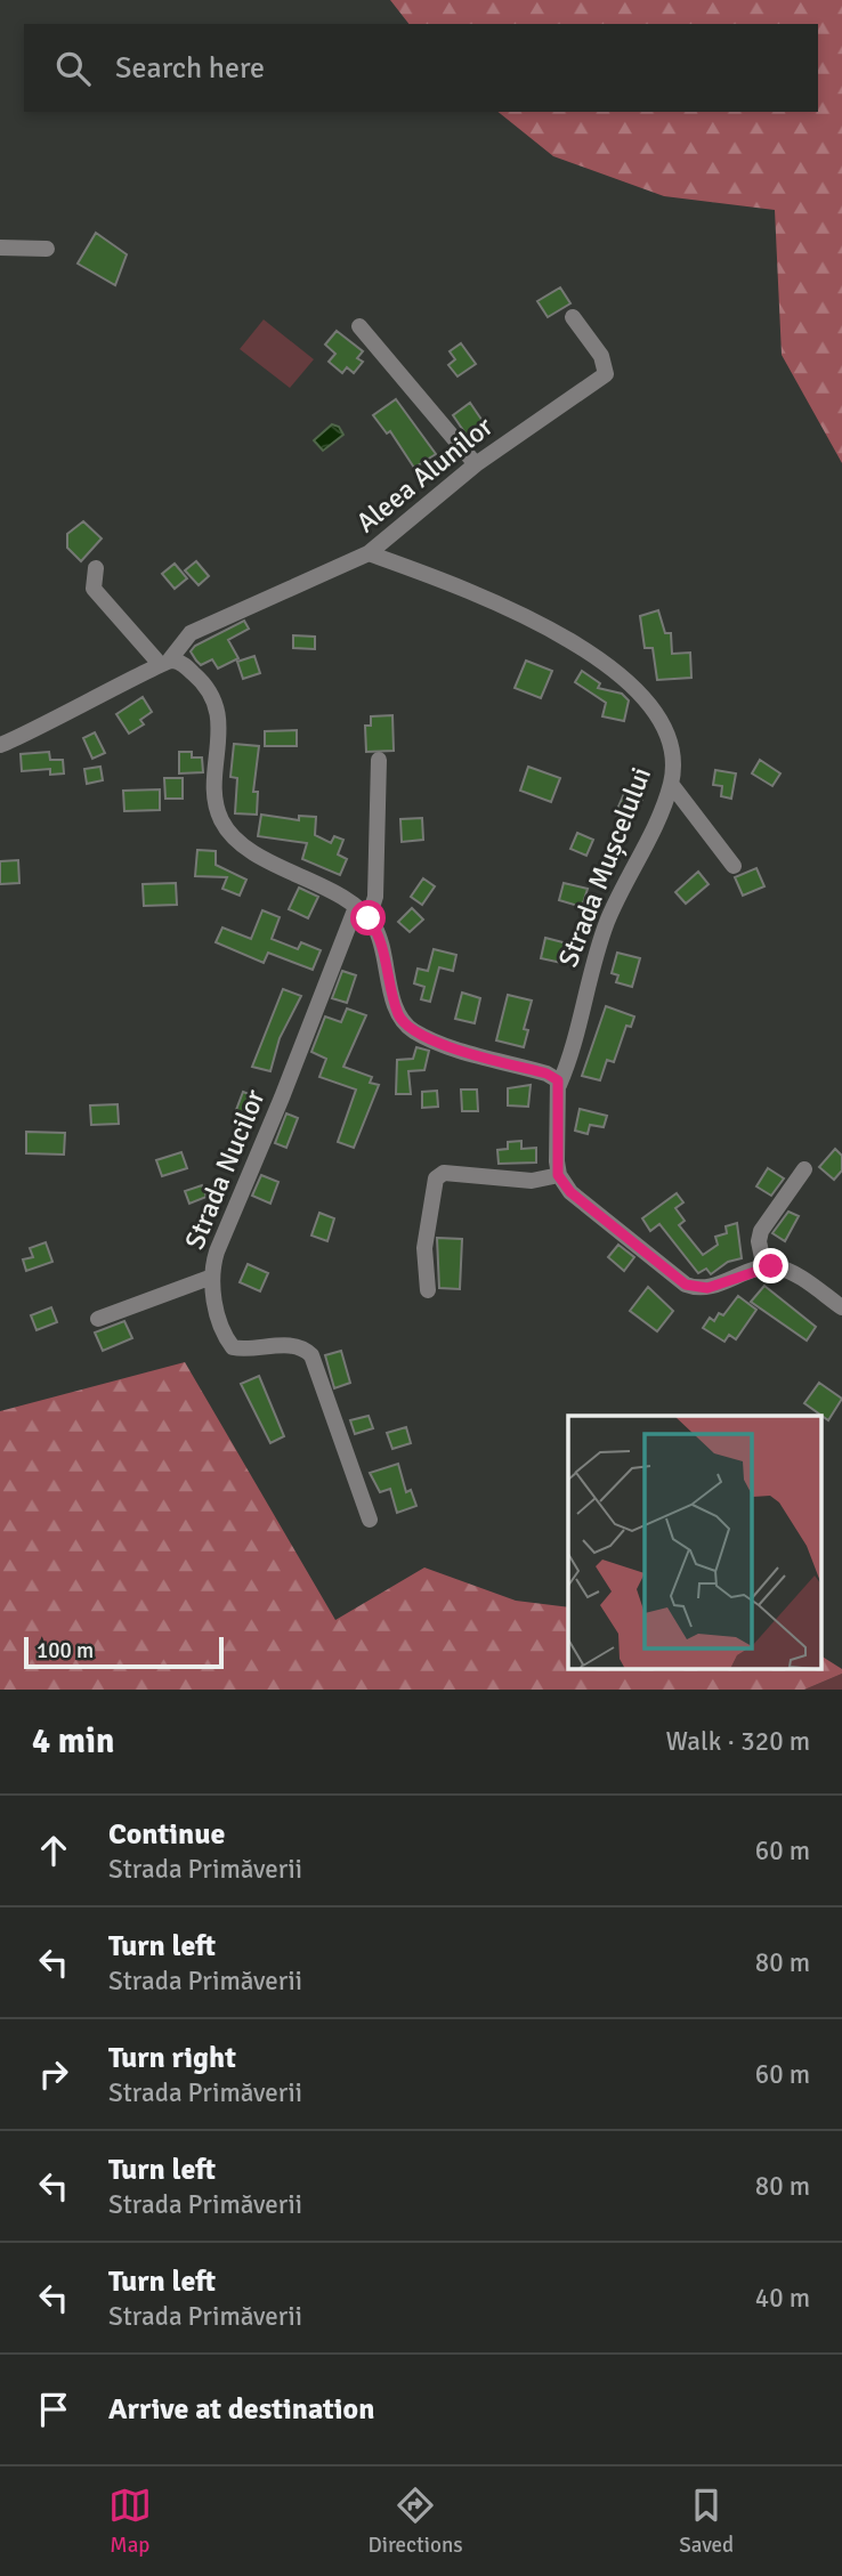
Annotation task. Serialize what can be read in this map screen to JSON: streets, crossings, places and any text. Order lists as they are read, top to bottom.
{
  "streets": {
    "street": ["Aleea Alunilor", "Strada Mușcelului", "Strada Nucilor"]
  },
  "crossings": [
    ["Aleea Alunilor", "Strada Mușcelului"]
  ],
  "scale_bar": "100 m",
  "page": {
    "search": "Search here",
    "scale": "100 m",
    "heading": ["4 min", "Walk · 320 m"],
    "list": [
      ["Continue", "Strada Primăverii", "60 m"],
      ["Turn left", "Strada Primăverii", "80 m"],
      ["Turn right", "Strada Primăverii", "60 m"],
      ["Turn left", "Strada Primăverii", "80 m"],
      ["Turn left", "Strada Primăverii", "40 m"],
      "Arrive at destination"
    ],
    "nav": ["Map", "Directions", "Saved"]
  }
}
